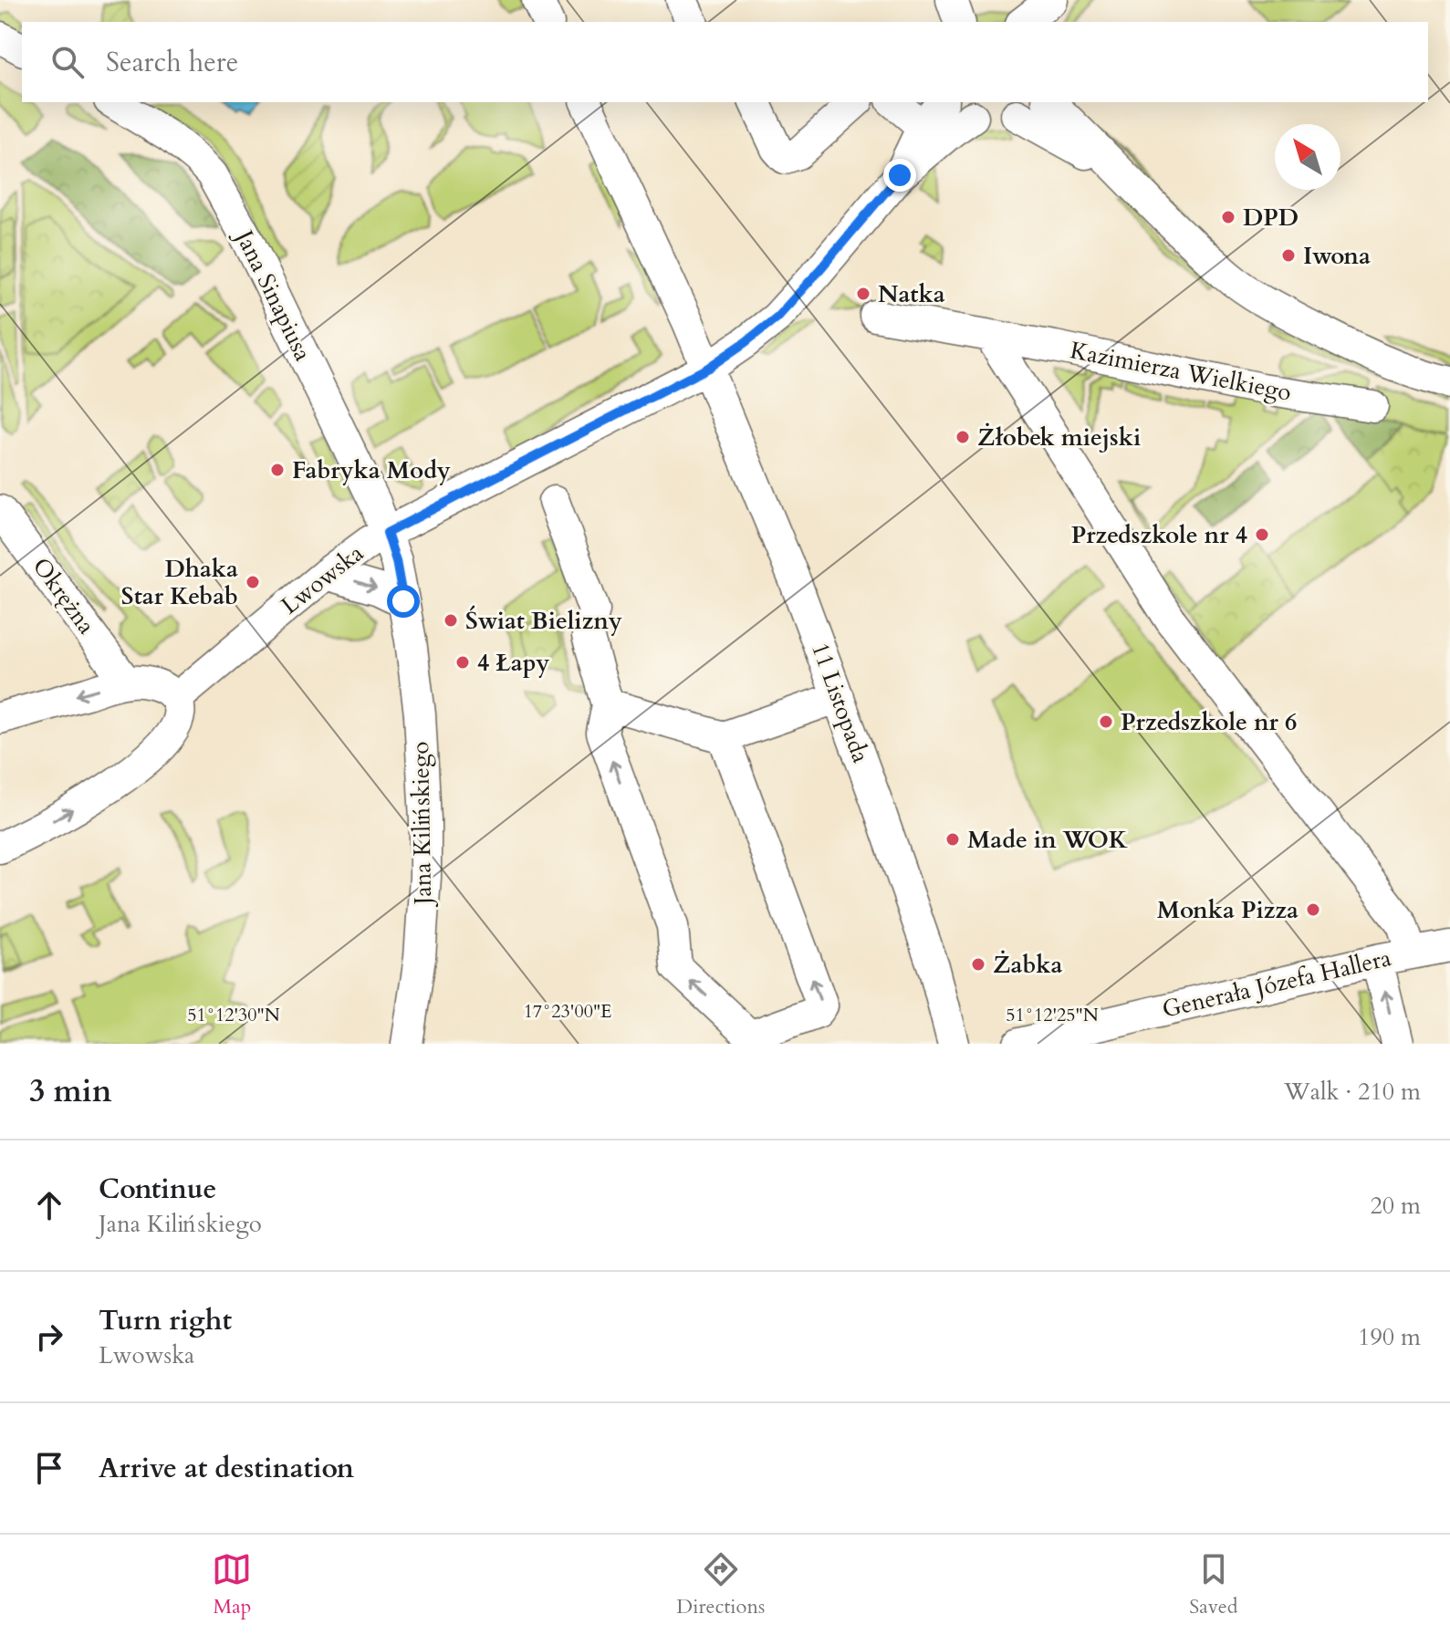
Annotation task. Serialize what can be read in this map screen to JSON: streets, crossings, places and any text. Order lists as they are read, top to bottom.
{
  "streets": {
    "street": [
      "Jana Sinapiusa",
      "Kazimierza Wielkiego",
      "Lwowska",
      "Okrężna",
      "11 Listopada",
      "Jana Kilińskiego",
      "Generała Józefa Hallera"
    ]
  },
  "crossings": [
    ["Jana Sinapiusa", "Lwowska"],
    ["Jana Sinapiusa", "Jana Kilińskiego"],
    ["Lwowska", "11 Listopada"],
    ["Lwowska", "Jana Kilińskiego"]
  ],
  "places": [
    "DPD",
    "Iwona",
    "Natka",
    "Żłobek miejski",
    "Fabryka Mody",
    "Przedszkole nr 4",
    "Dhaka Star Kebab",
    "Świat Bielizny",
    "4 Łapy",
    "Przedszkole nr 6",
    "Made in WOK",
    "Monka Pizza",
    "Żabka"
  ],
  "north": "top left",
  "page": {
    "search": "Search here",
    "heading": ["3 min", "Walk · 210 m"],
    "list": [
      ["Continue", "Jana Kilińskiego", "20 m"],
      ["Turn right", "Lwowska", "190 m"],
      "Arrive at destination"
    ],
    "nav": ["Map", "Directions", "Saved"]
  },
  "coordinates": ["17°23'00\"E", "51°12'30\"N", "51°12'25\"N"]
}
